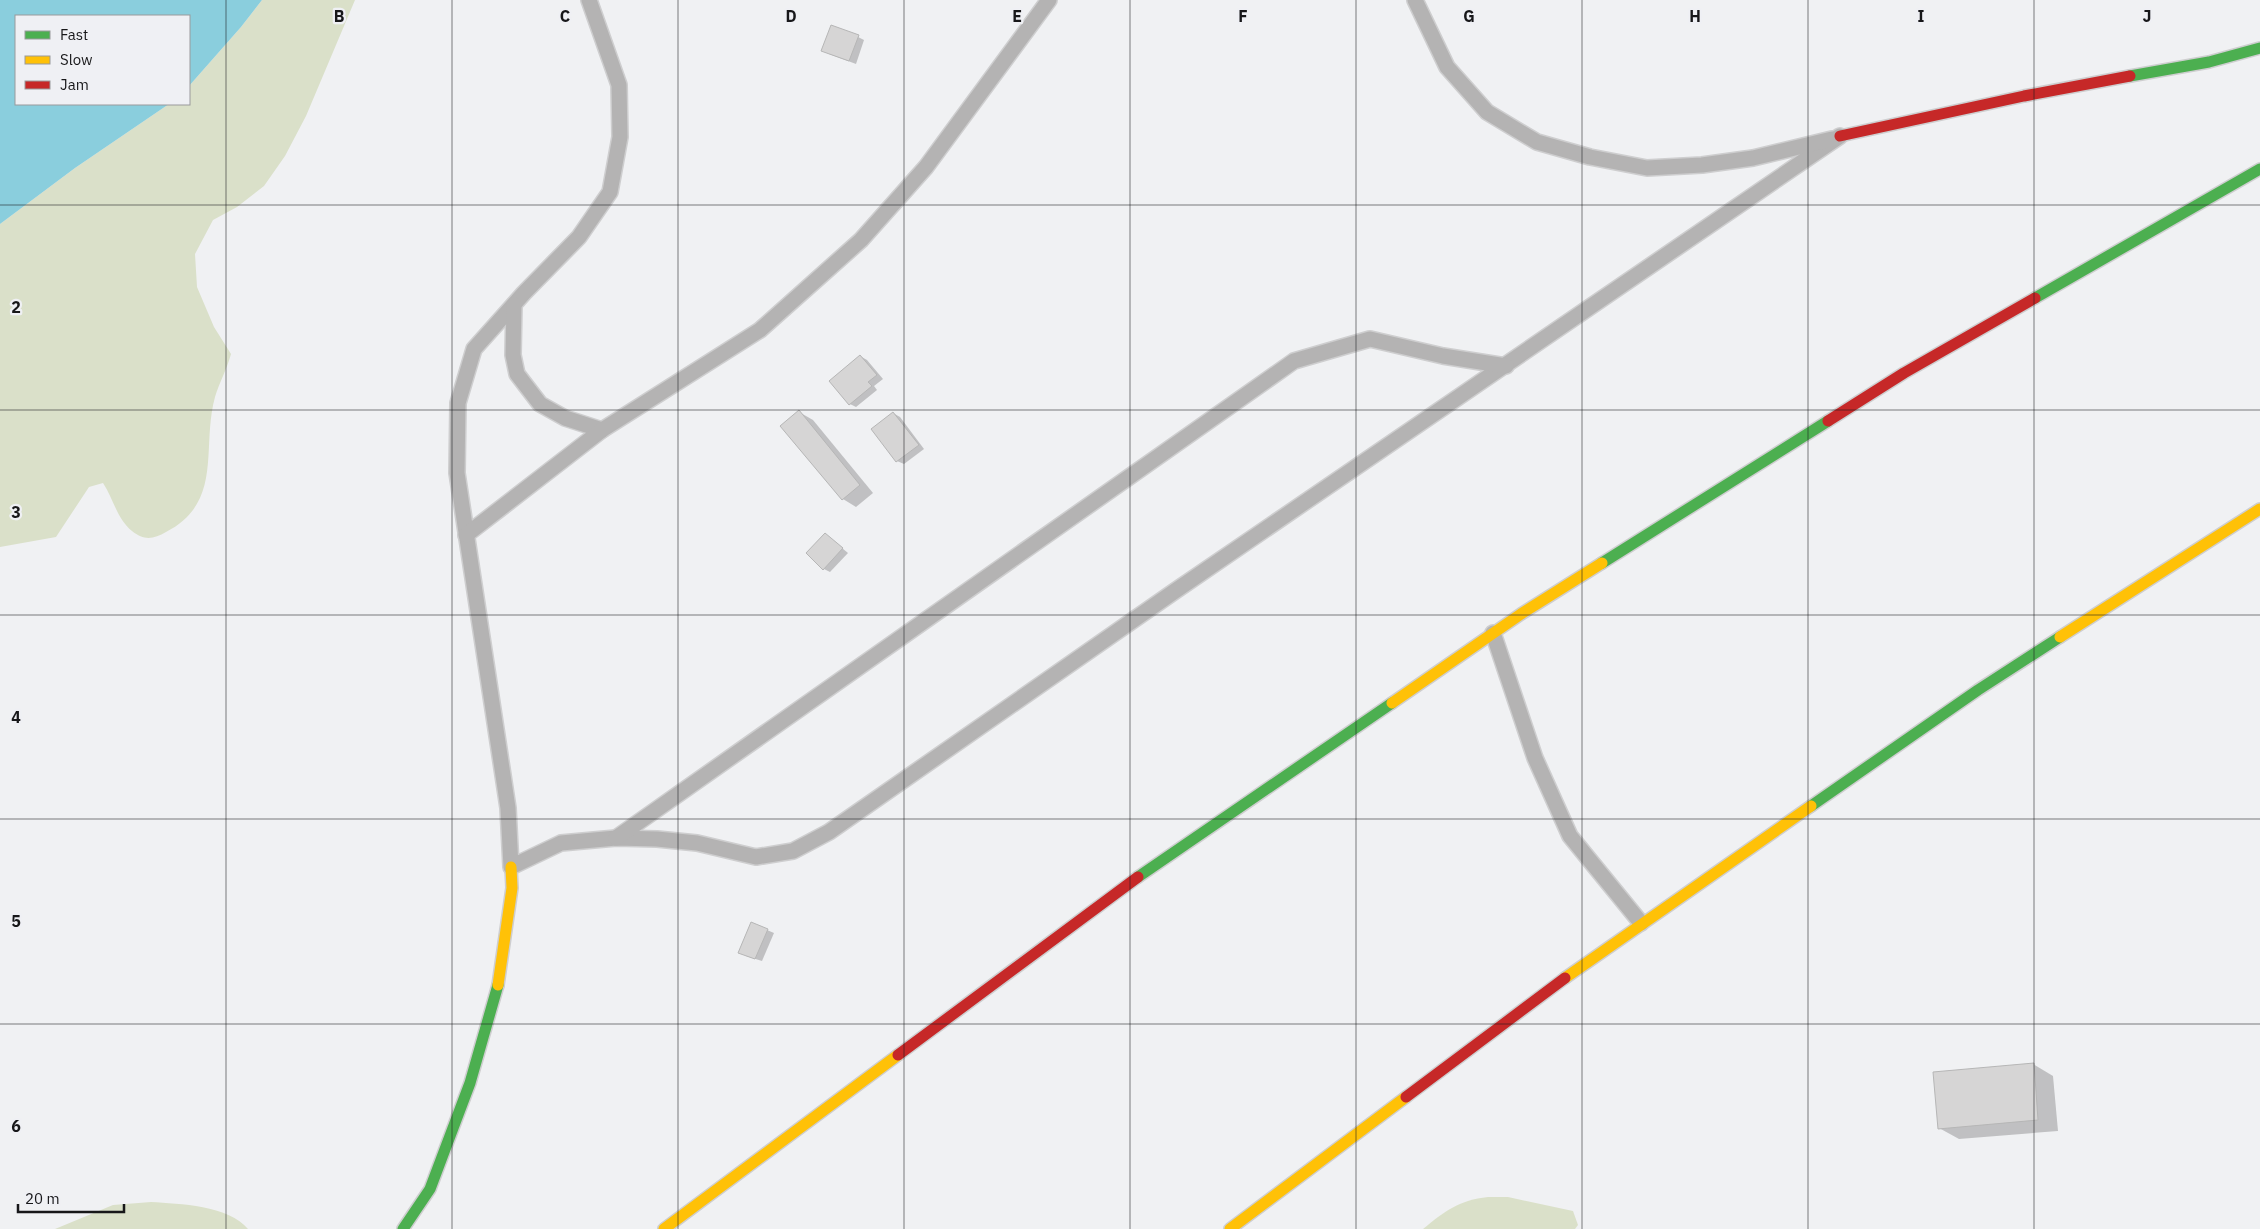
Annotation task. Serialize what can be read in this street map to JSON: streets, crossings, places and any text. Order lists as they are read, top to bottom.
{
  "legend": ["Fast", "Slow", "Jam"],
  "scale_bar": "20 m",
  "grid": {
    "columns": [
      "B",
      "C",
      "D",
      "E",
      "F",
      "G",
      "H",
      "I",
      "J"
    ],
    "rows": [
      "2",
      "3",
      "4",
      "5",
      "6"
    ]
  }
}
